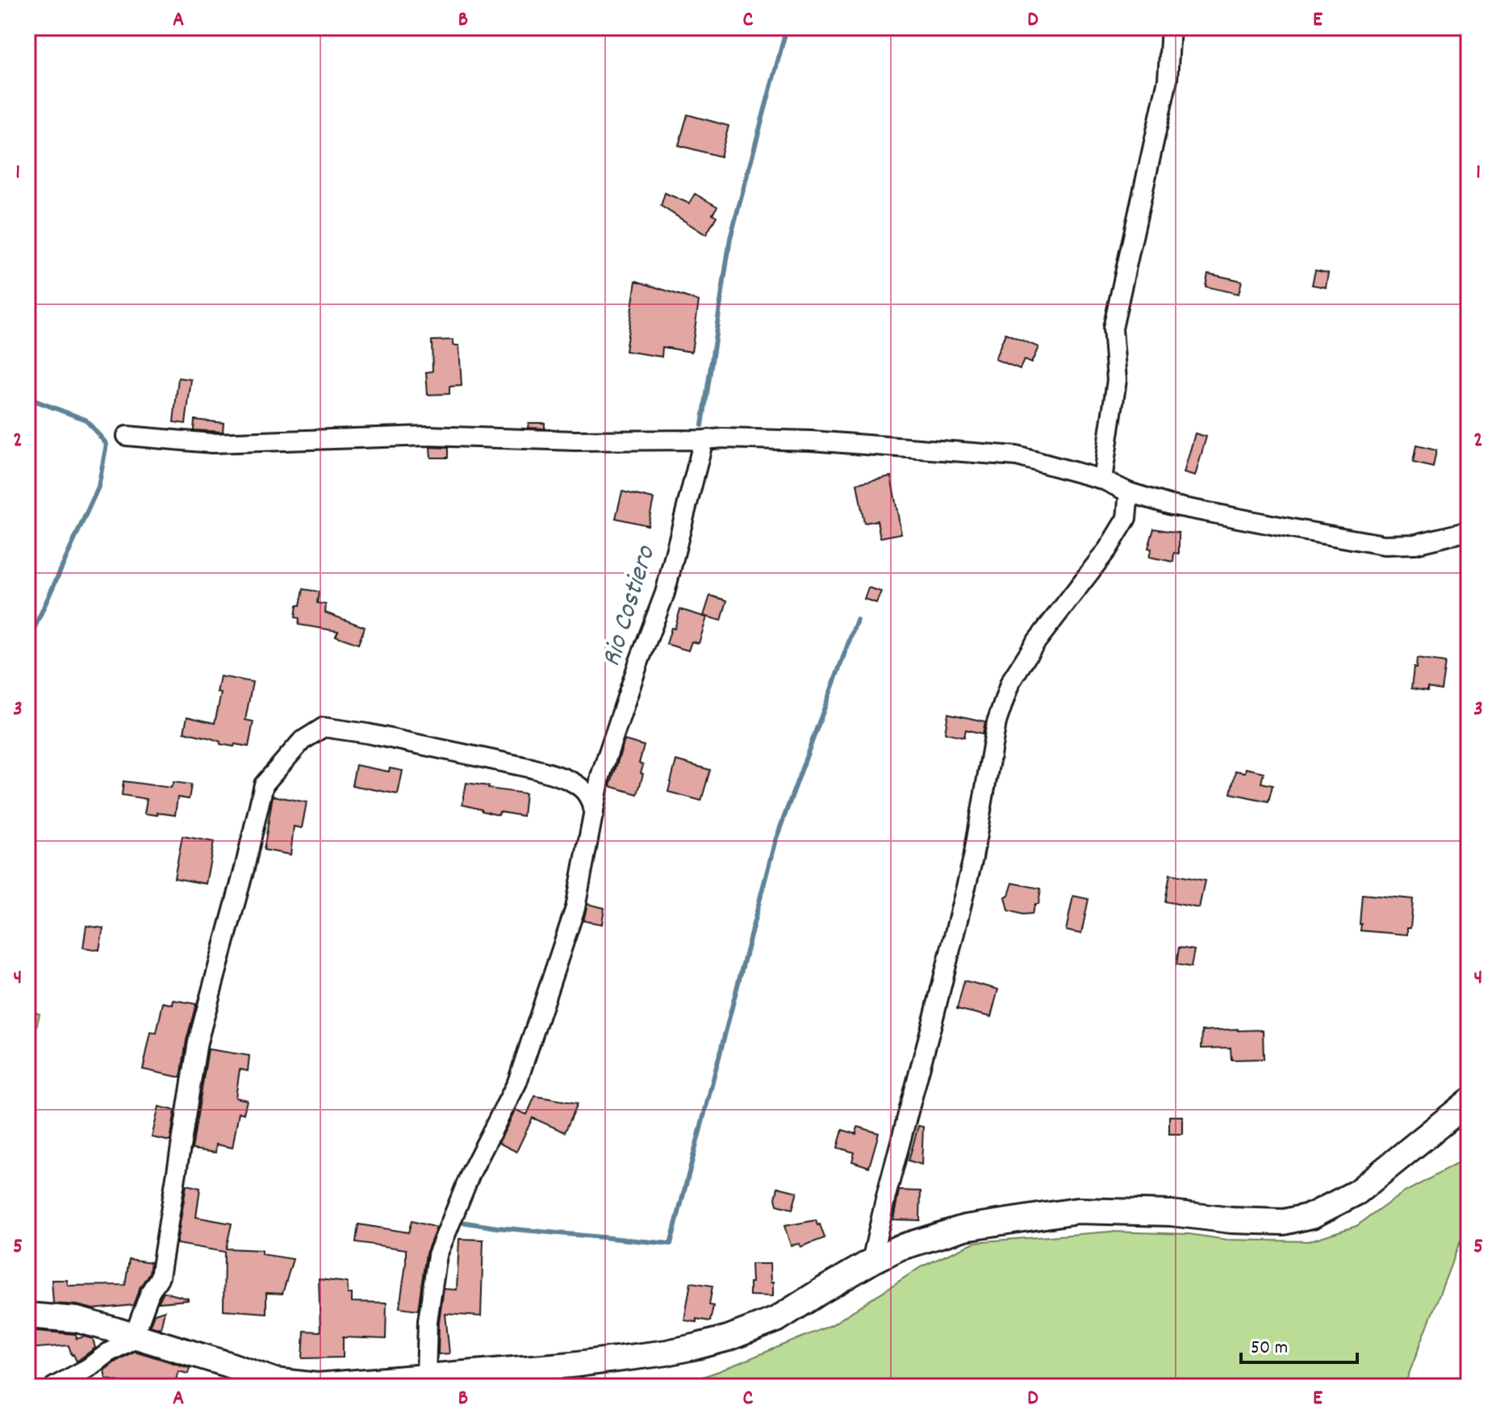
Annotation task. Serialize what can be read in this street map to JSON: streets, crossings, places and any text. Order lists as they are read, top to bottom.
{
  "water": ["Rio Costiero"],
  "scale_bar": "50 m",
  "grid": {
    "columns": [
      "A",
      "B",
      "C",
      "D",
      "E"
    ],
    "rows": [
      "1",
      "2",
      "3",
      "4",
      "5"
    ]
  }
}
